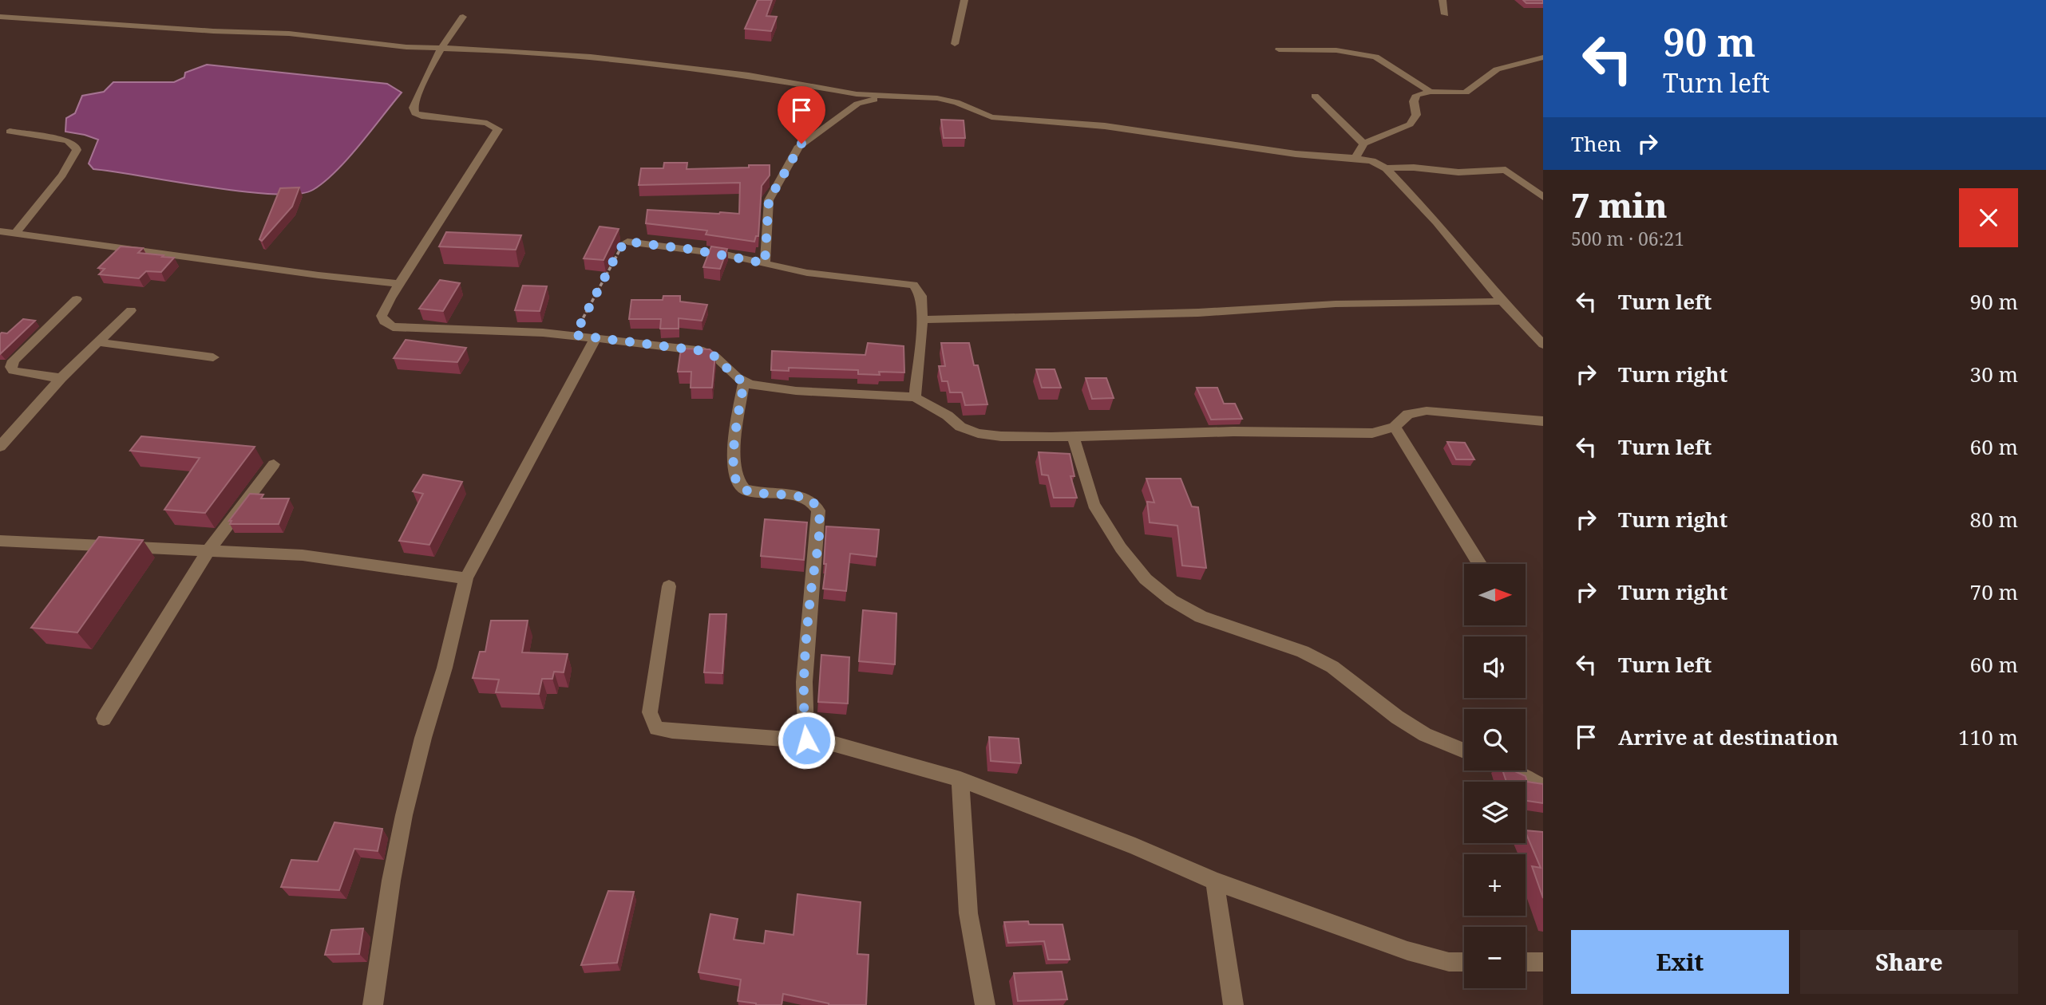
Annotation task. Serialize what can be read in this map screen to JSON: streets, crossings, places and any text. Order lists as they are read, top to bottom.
{
  "north": "right",
  "page": {
    "turn": ["90 m", "Turn left"],
    "then": "Then",
    "heading": ["7 min", "500 m · 06:21"],
    "list": [
      {
        "name": "Turn left",
        "value": "90 m"
      },
      {
        "name": "Turn right",
        "value": "30 m"
      },
      {
        "name": "Turn left",
        "value": "60 m"
      },
      {
        "name": "Turn right",
        "value": "80 m"
      },
      {
        "name": "Turn right",
        "value": "70 m"
      },
      {
        "name": "Turn left",
        "value": "60 m"
      },
      {
        "name": "Arrive at destination",
        "value": "110 m"
      }
    ],
    "map_buttons": ["+", "−"],
    "buttons": ["Exit", "Share"]
  }
}
